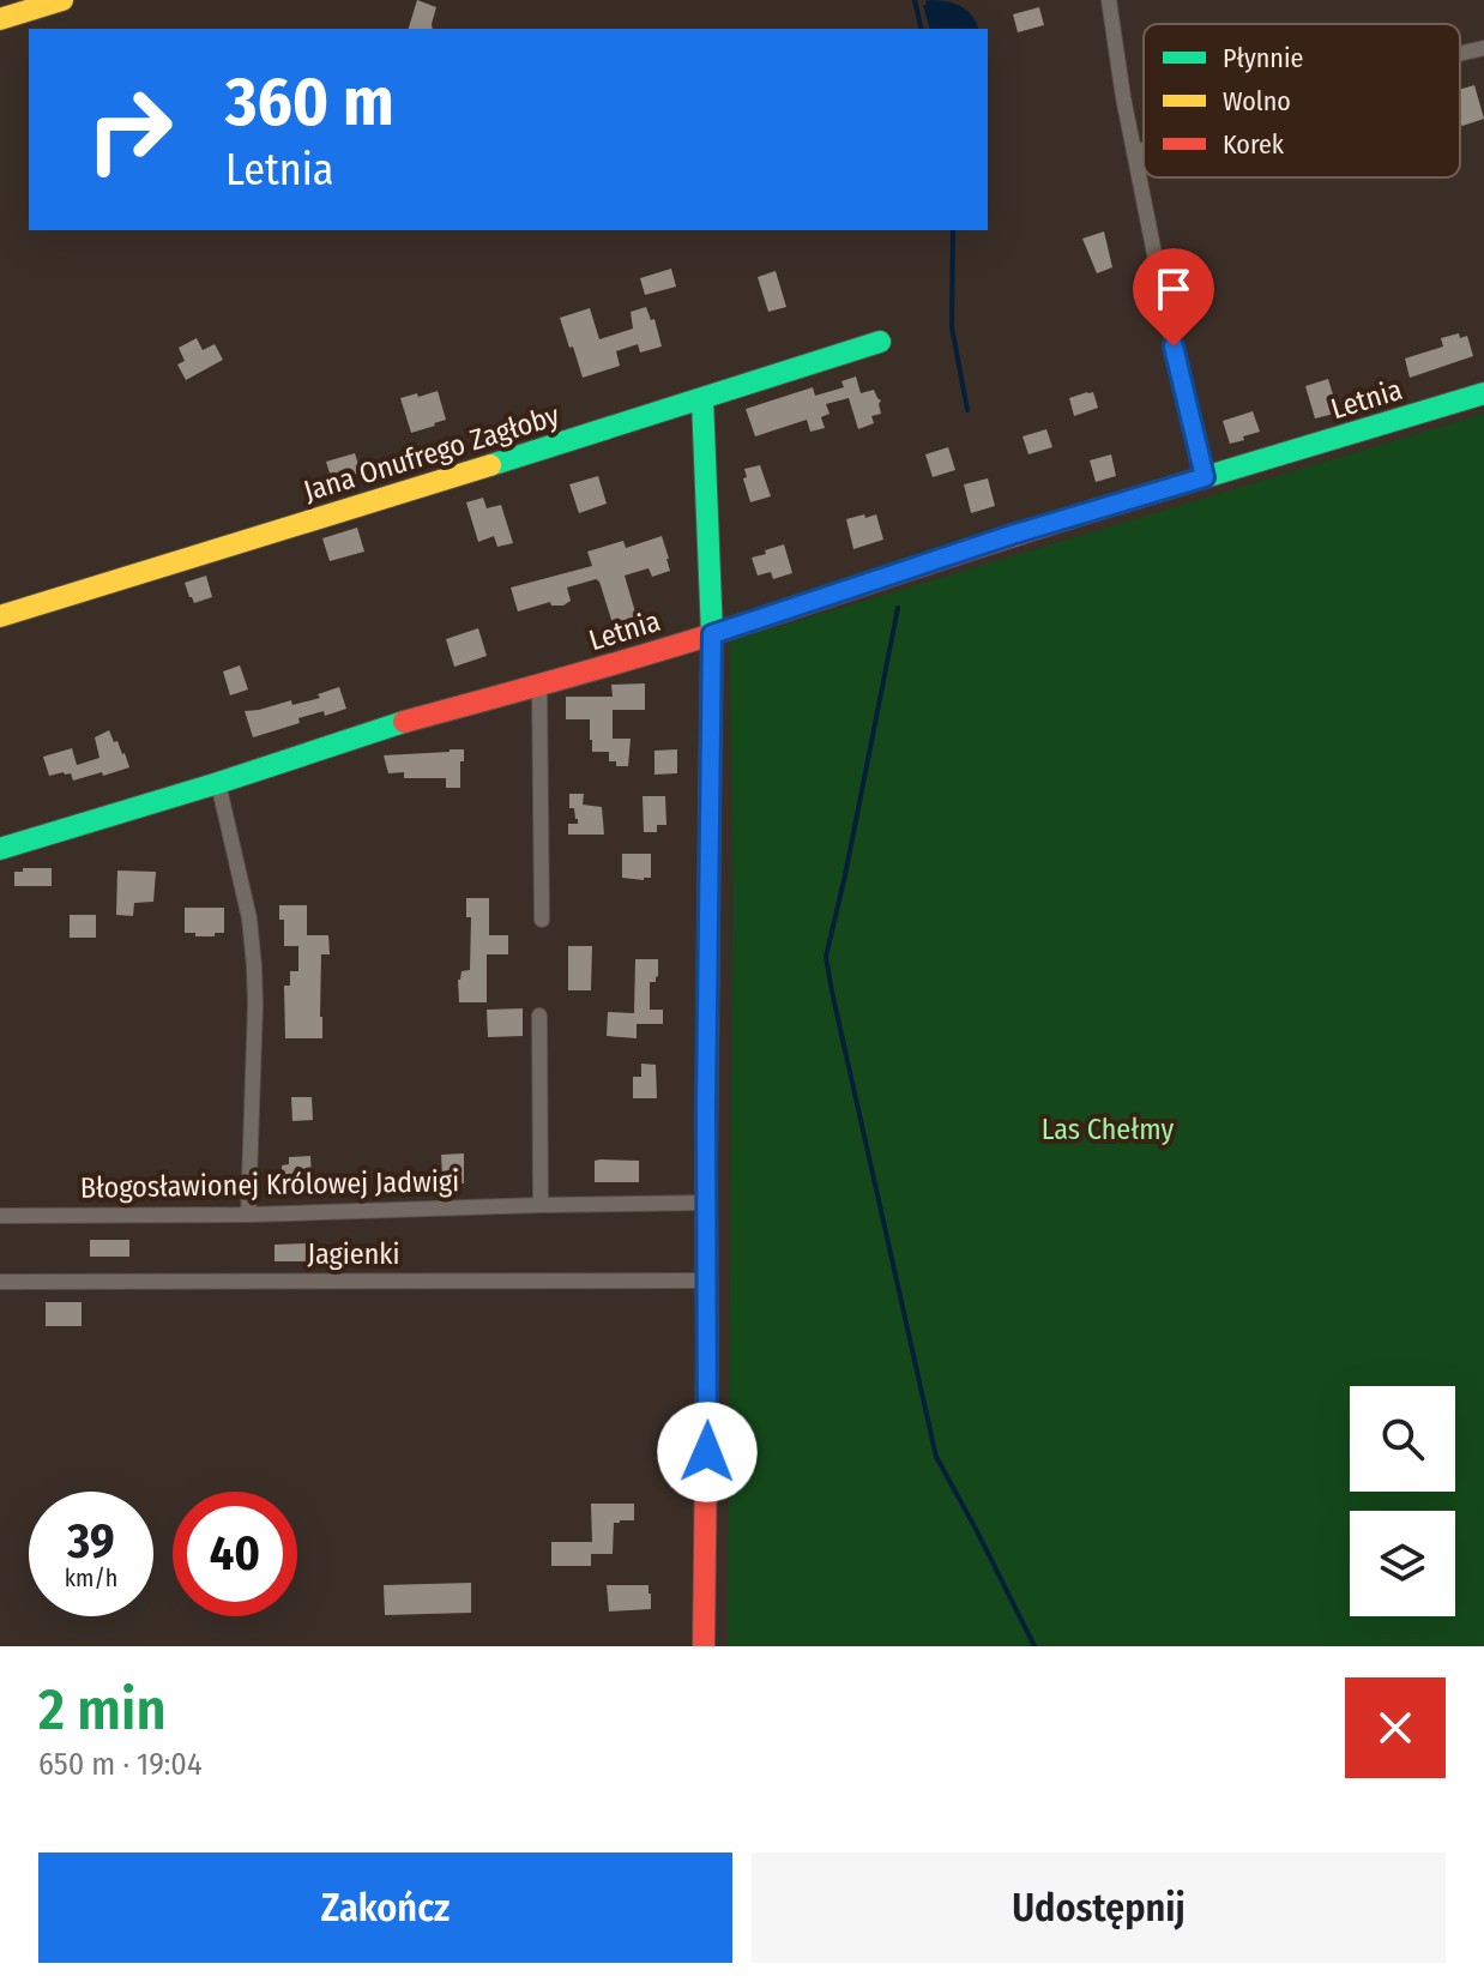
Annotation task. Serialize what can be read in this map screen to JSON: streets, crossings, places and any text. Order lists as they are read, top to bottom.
{
  "streets": {
    "street": [
      "Letnia",
      "Jana Onufrego Zagłoby",
      "Błogosławionej Królowej Jadwigi",
      "Jagienki"
    ]
  },
  "parks": ["Las Chełmy"],
  "legend": ["Płynnie", "Wolno", "Korek"],
  "page": {
    "turn": ["360 m", "Letnia"],
    "speed": "39 km/h",
    "limit": "40",
    "heading": ["2 min", "650 m · 19:04"],
    "buttons": ["Zakończ", "Udostępnij"]
  }
}
